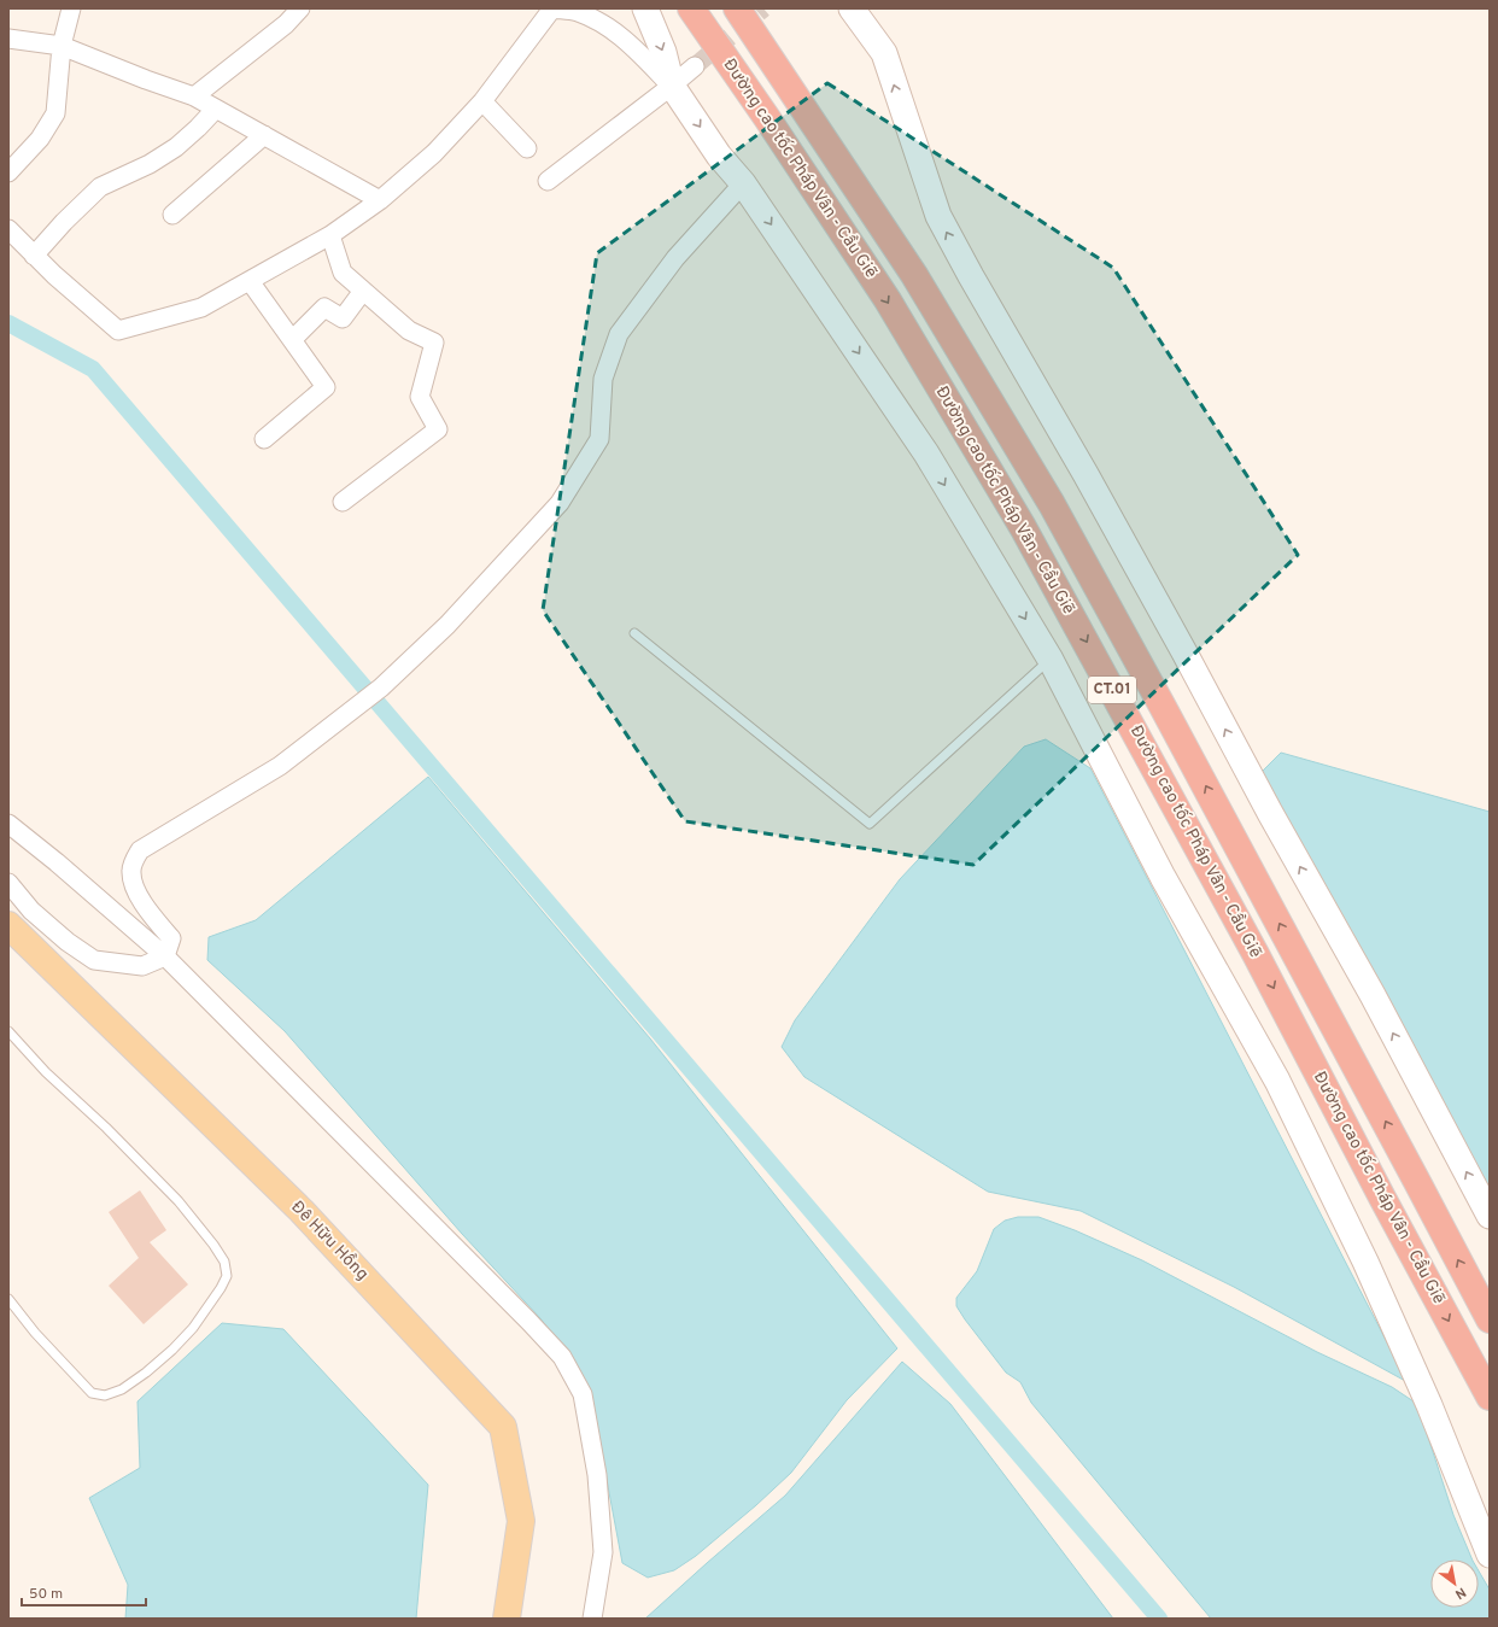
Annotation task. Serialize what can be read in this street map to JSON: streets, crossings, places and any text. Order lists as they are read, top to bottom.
{
  "streets": {
    "highway": ["Đường cao tốc Pháp Vân - Cầu Giẽ", "CT.01"],
    "main road": ["Đê Hữu Hồng"]
  },
  "scale_bar": "50 m",
  "north": "bottom right"
}
